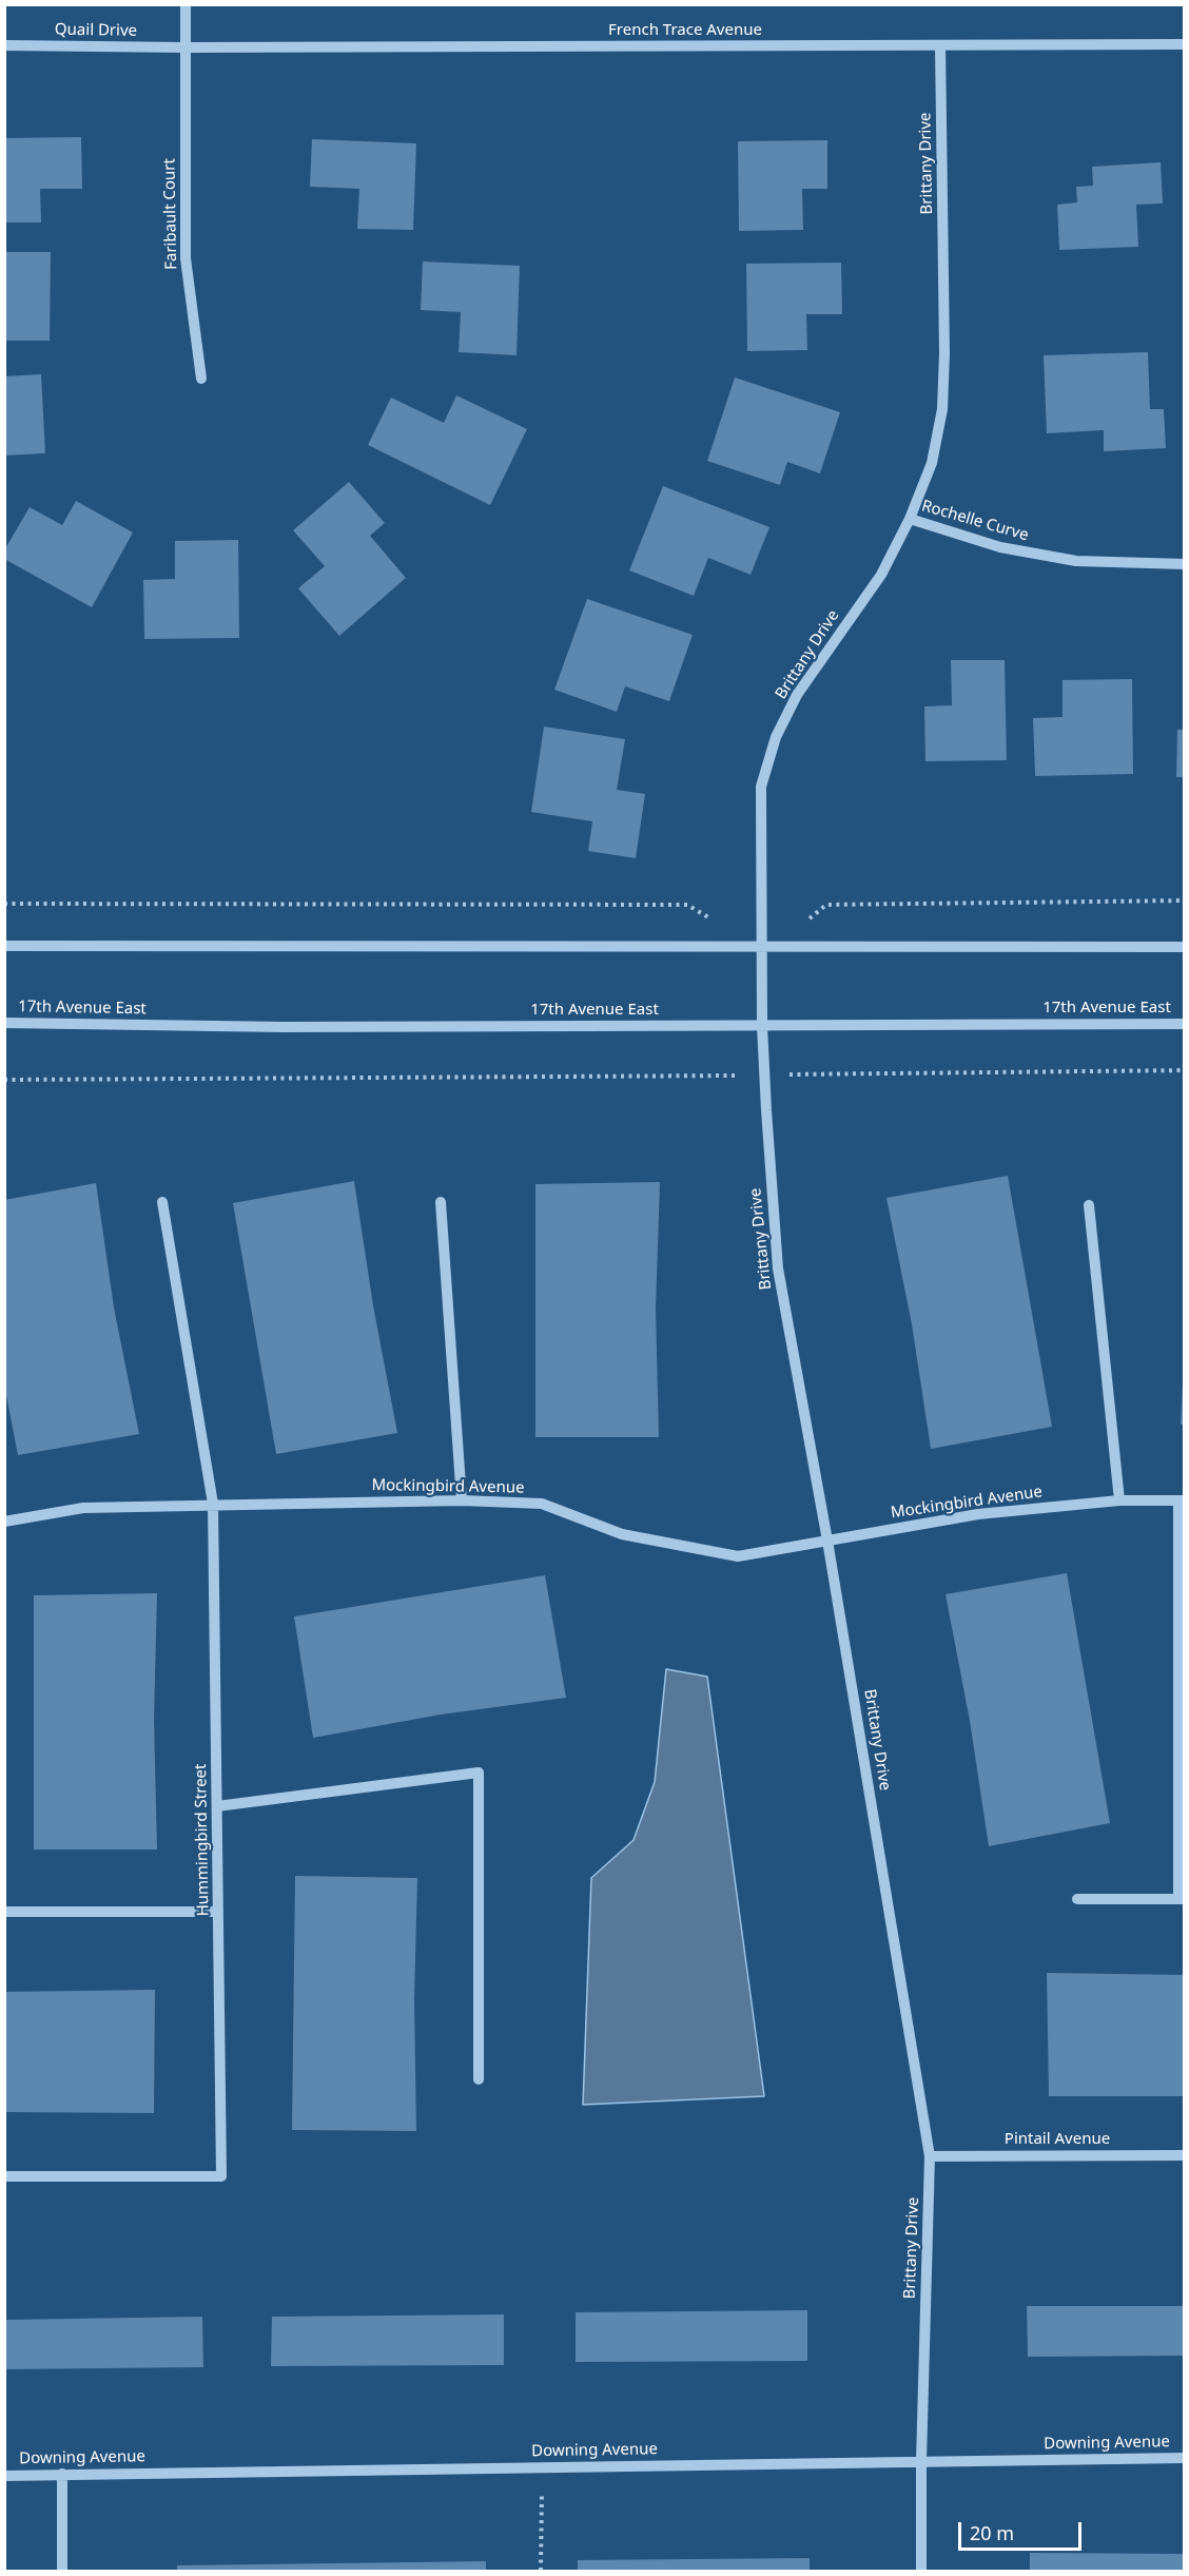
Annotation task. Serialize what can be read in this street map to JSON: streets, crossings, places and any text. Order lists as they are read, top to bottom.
{
  "streets": {
    "street": [
      "Quail Drive",
      "French Trace Avenue",
      "Brittany Drive",
      "Faribault Court",
      "Rochelle Curve",
      "17th Avenue East",
      "Mockingbird Avenue",
      "Hummingbird Street",
      "Pintail Avenue",
      "Downing Avenue"
    ]
  },
  "crossings": [
    ["Quail Drive", "French Trace Avenue"],
    ["Quail Drive", "Faribault Court"],
    ["French Trace Avenue", "Brittany Drive"],
    ["French Trace Avenue", "Faribault Court"],
    ["Brittany Drive", "Rochelle Curve"],
    ["Brittany Drive", "17th Avenue East"],
    ["Brittany Drive", "Mockingbird Avenue"],
    ["Brittany Drive", "Pintail Avenue"],
    ["Brittany Drive", "Downing Avenue"],
    ["Mockingbird Avenue", "Hummingbird Street"]
  ],
  "scale_bar": "20 m"
}
